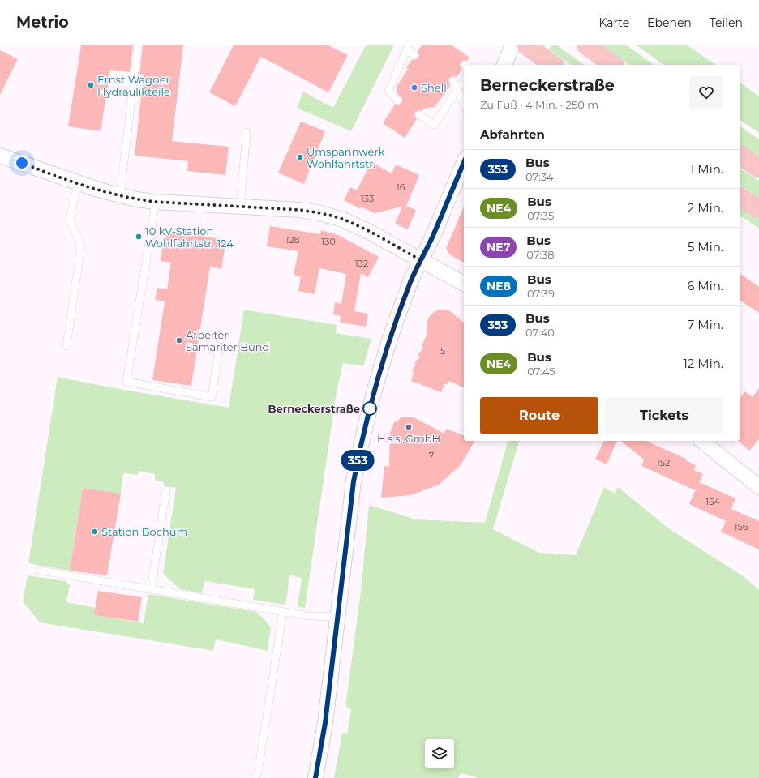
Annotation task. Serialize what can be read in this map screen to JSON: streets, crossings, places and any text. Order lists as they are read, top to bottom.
{
  "places": [
    "Ernst Wagner Hydraulikteile",
    "Shell",
    "Umspannwerk Wohlfahrtstr.",
    "10 kV-Station Wohlfahrtstr. 124",
    "Arbeiter Samariter Bund",
    "Berneckerstraße",
    "H.s.s. GmbH",
    "Station Bochum"
  ],
  "lines": ["bus line 353"],
  "house_numbers": [
    "16",
    "133",
    "128",
    "130",
    "132",
    "5",
    "7",
    "152",
    "154",
    "156"
  ],
  "page": {
    "header": "Metrio",
    "nav": ["Karte", "Ebenen", "Teilen"],
    "on_map": "353",
    "heading": [
      ["Berneckerstraße", "Zu Fuß · 4 Min. · 250 m"],
      "Abfahrten"
    ],
    "list": [
      {
        "mark": "353",
        "name": "Bus",
        "note": "07:34",
        "value": "1 Min."
      },
      {
        "mark": "NE4",
        "name": "Bus",
        "note": "07:35",
        "value": "2 Min."
      },
      {
        "mark": "NE7",
        "name": "Bus",
        "note": "07:38",
        "value": "5 Min."
      },
      {
        "mark": "NE8",
        "name": "Bus",
        "note": "07:39",
        "value": "6 Min."
      },
      {
        "mark": "353",
        "name": "Bus",
        "note": "07:40",
        "value": "7 Min."
      },
      {
        "mark": "NE4",
        "name": "Bus",
        "note": "07:45",
        "value": "12 Min."
      }
    ],
    "buttons": ["Route", "Tickets"]
  }
}
